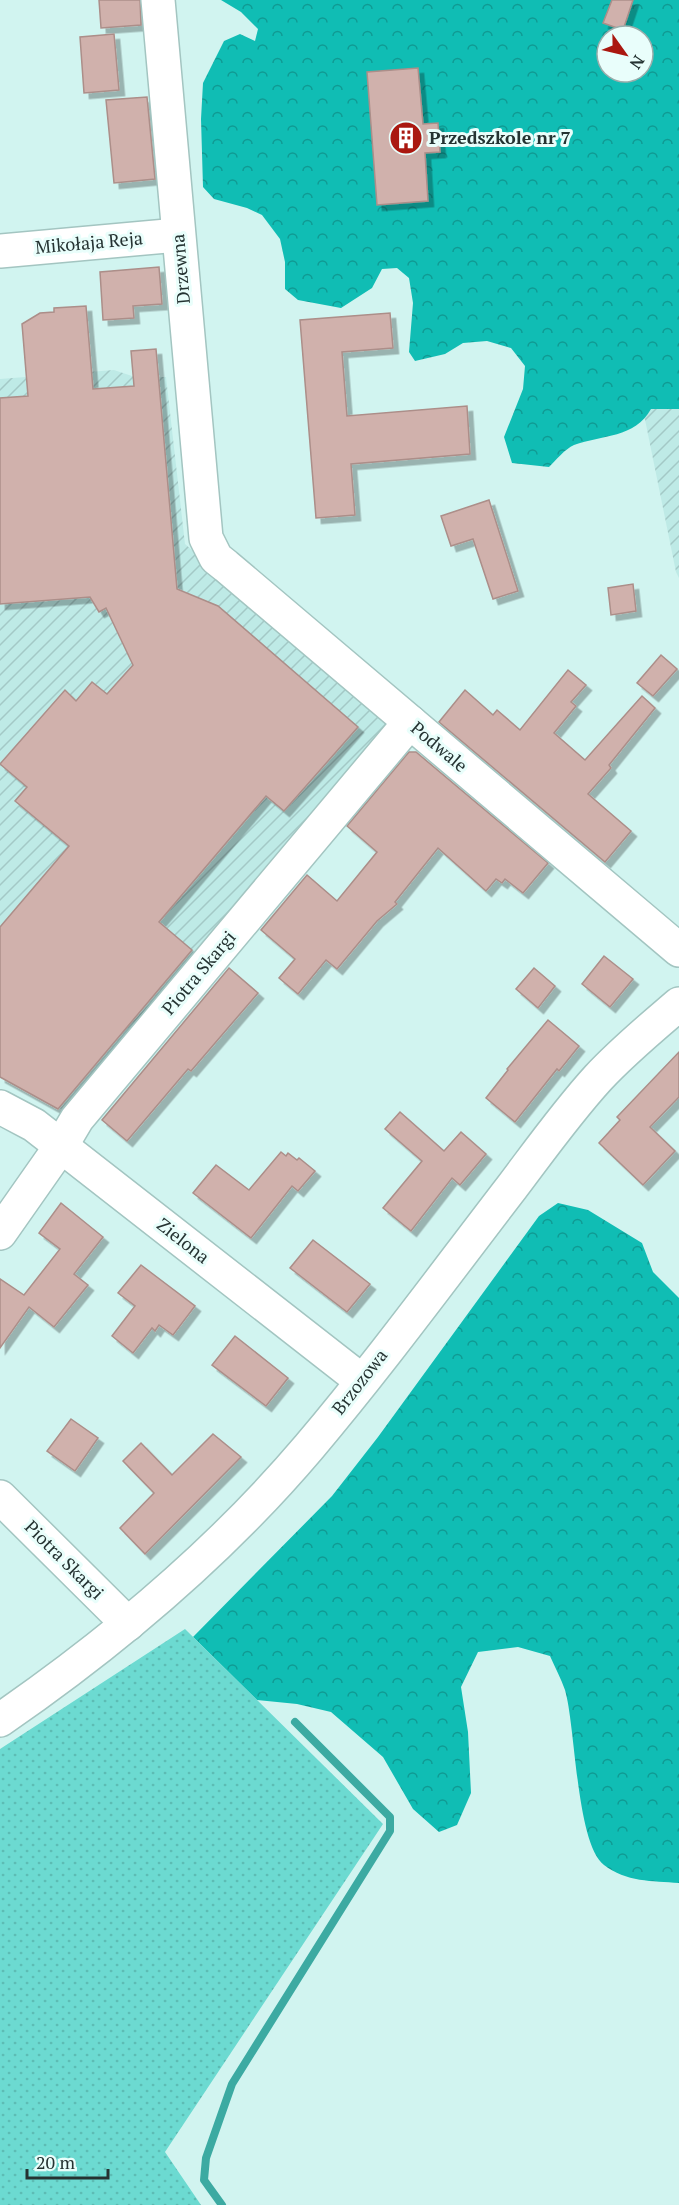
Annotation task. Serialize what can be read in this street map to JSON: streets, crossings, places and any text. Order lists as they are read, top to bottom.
{
  "streets": {
    "street": [
      "Mikołaja Reja",
      "Drzewna",
      "Podwale",
      "Piotra Skargi",
      "Zielona",
      "Brzozowa"
    ]
  },
  "crossings": [
    ["Mikołaja Reja", "Drzewna"],
    ["Drzewna", "Podwale"],
    ["Podwale", "Piotra Skargi"],
    ["Piotra Skargi", "Zielona"],
    ["Piotra Skargi", "Brzozowa"],
    ["Zielona", "Brzozowa"]
  ],
  "places": {
    "building": ["Przedszkole nr 7"]
  },
  "scale_bar": "20 m",
  "north": "bottom right"
}
